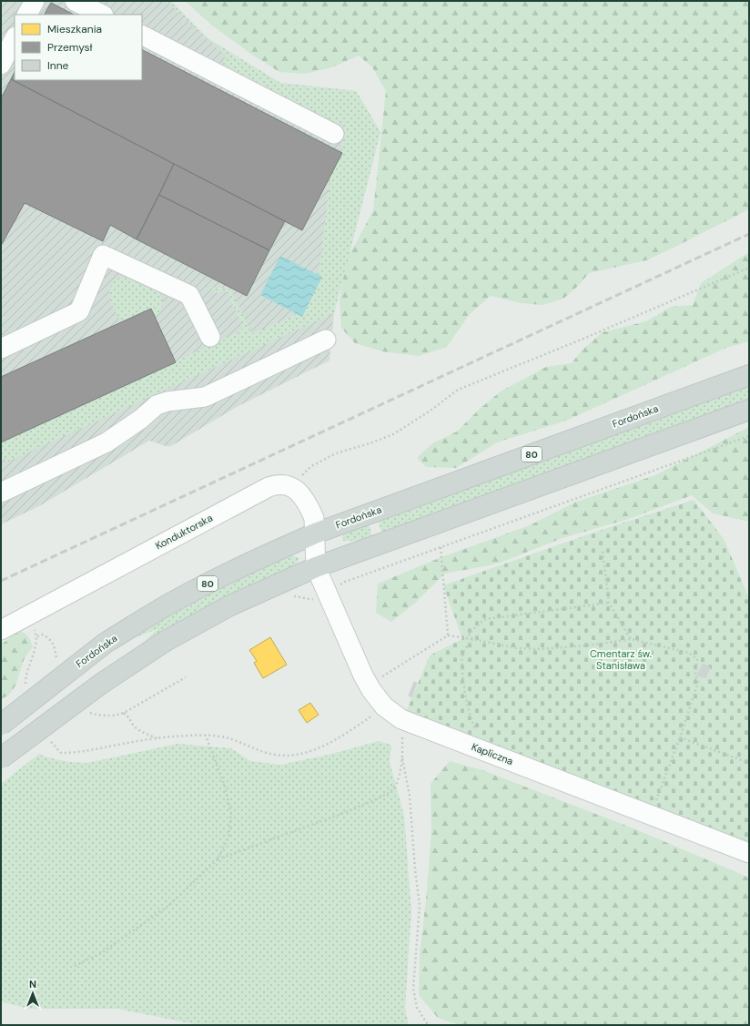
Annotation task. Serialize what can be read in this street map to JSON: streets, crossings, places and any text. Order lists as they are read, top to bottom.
{
  "streets": {
    "main road": ["Fordońska", "80"],
    "street": ["Konduktorska", "Kapliczna"]
  },
  "parks": ["Cmentarz św. Stanisława"],
  "legend": ["Mieszkania", "Przemysł", "Inne"],
  "north": "top"
}
